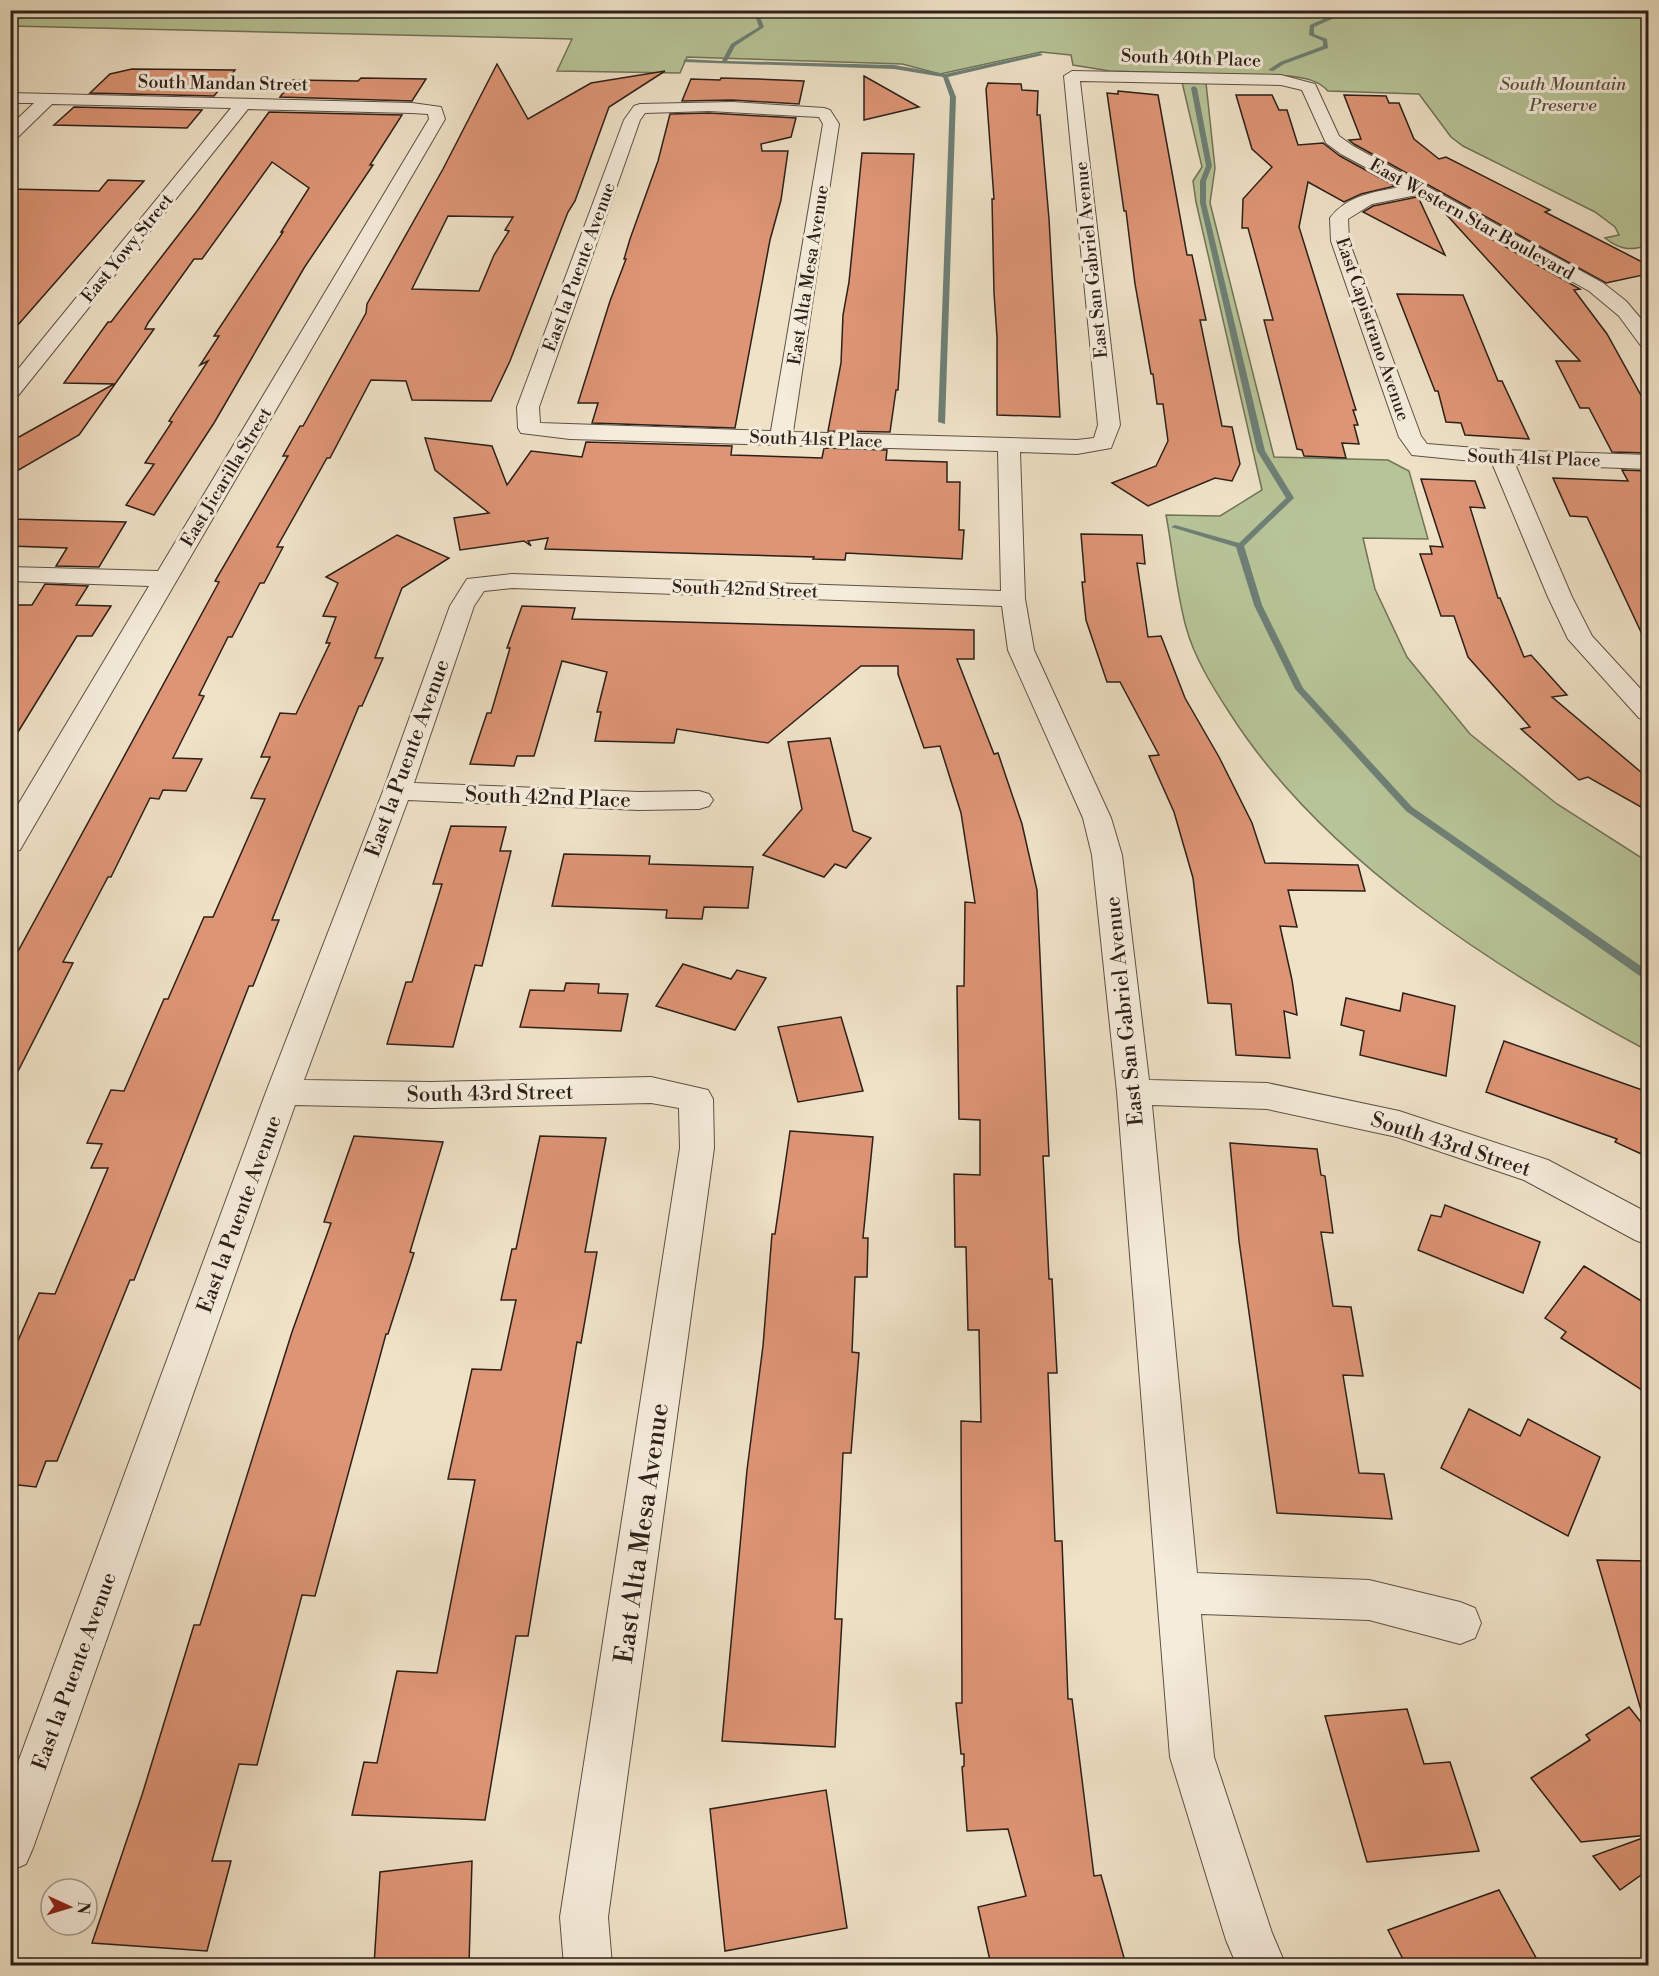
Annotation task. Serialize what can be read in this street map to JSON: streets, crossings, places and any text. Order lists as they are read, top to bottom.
{
  "streets": {
    "street": [
      "South 40th Place",
      "South Mandan Street",
      "East Western Star Boulevard",
      "East Yowy Street",
      "East San Gabriel Avenue",
      "East la Puente Avenue",
      "East Alta Mesa Avenue",
      "East Capistrano Avenue",
      "South 41st Place",
      "East Jicarilla Street",
      "South 42nd Street",
      "South 42nd Place",
      "South 43rd Street"
    ]
  },
  "crossings": [
    ["South 40th Place", "East Western Star Boulevard"],
    ["South 40th Place", "East San Gabriel Avenue"],
    ["South Mandan Street", "East Yowy Street"],
    ["South Mandan Street", "East Jicarilla Street"],
    ["East Western Star Boulevard", "East Capistrano Avenue"],
    ["East San Gabriel Avenue", "South 41st Place"],
    ["East San Gabriel Avenue", "South 42nd Street"],
    ["East San Gabriel Avenue", "South 43rd Street"],
    ["East la Puente Avenue", "East Alta Mesa Avenue"],
    ["East la Puente Avenue", "South 41st Place"],
    ["East la Puente Avenue", "South 42nd Street"],
    ["East la Puente Avenue", "South 42nd Place"],
    ["East la Puente Avenue", "South 43rd Street"],
    ["East Alta Mesa Avenue", "South 41st Place"],
    ["East Alta Mesa Avenue", "South 43rd Street"],
    ["East Capistrano Avenue", "South 41st Place"]
  ],
  "parks": ["South Mountain Preserve"],
  "north": "right"
}
